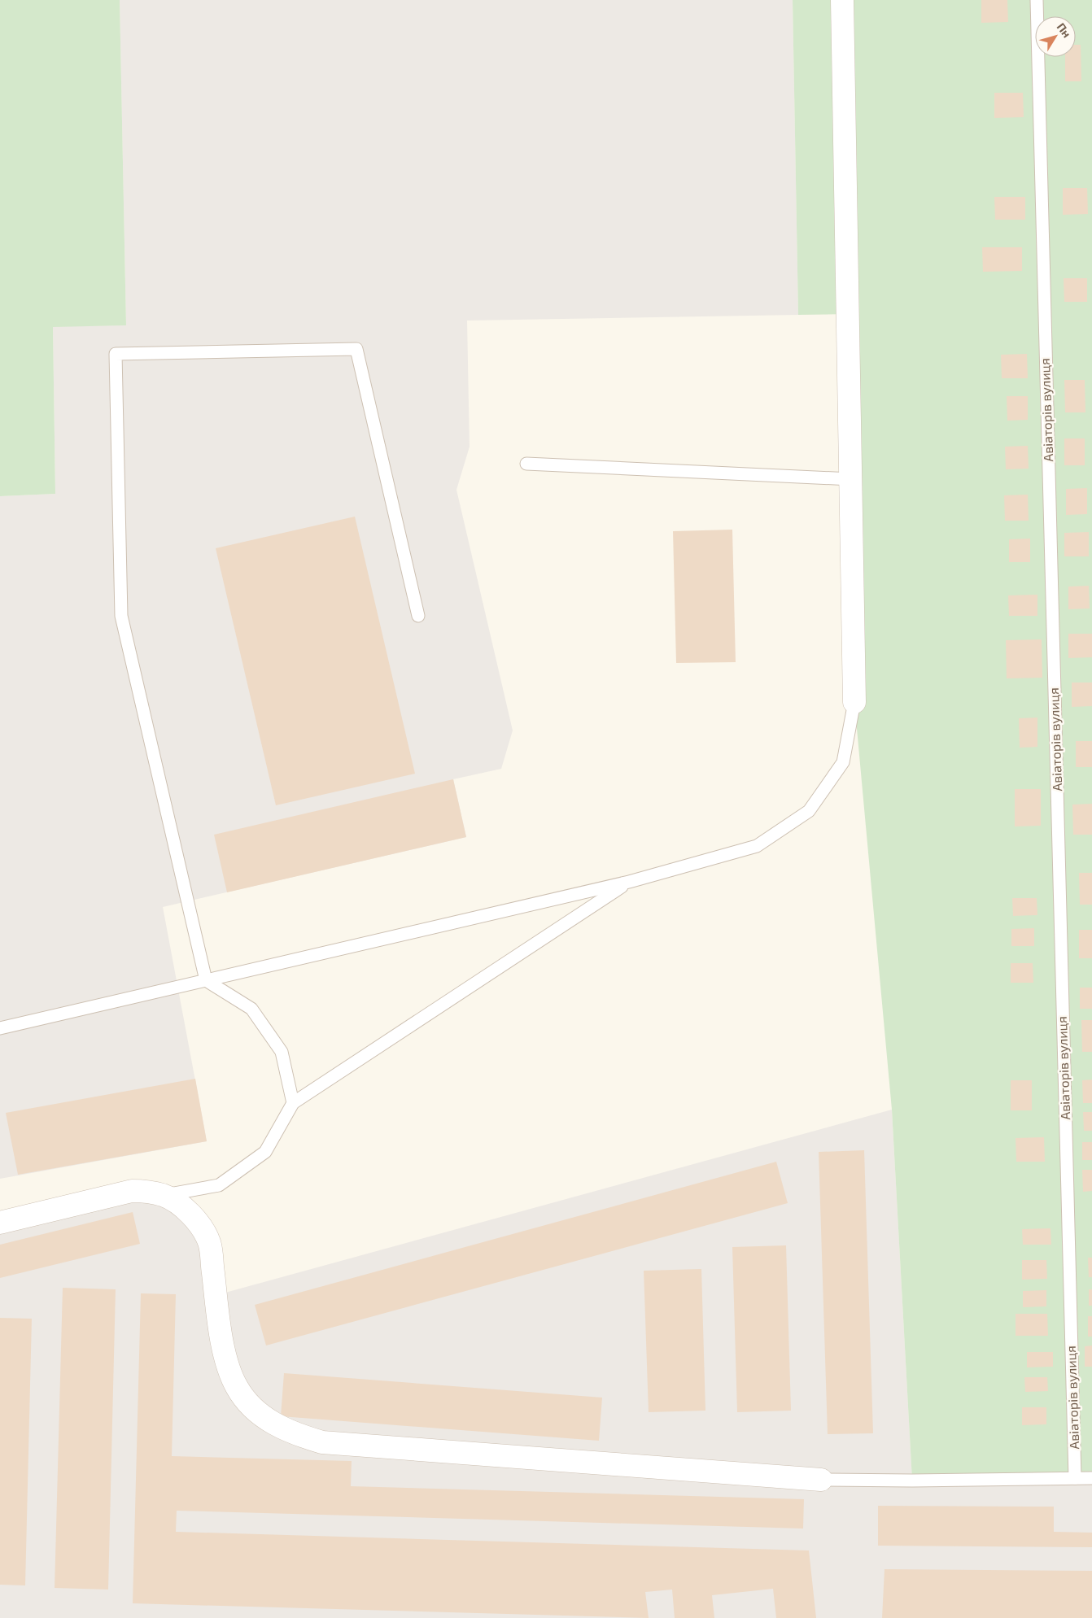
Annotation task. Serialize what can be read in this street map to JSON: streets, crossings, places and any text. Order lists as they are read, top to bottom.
{
  "streets": {
    "lane": ["Авіаторів вулиця"]
  },
  "north": "top right"
}
